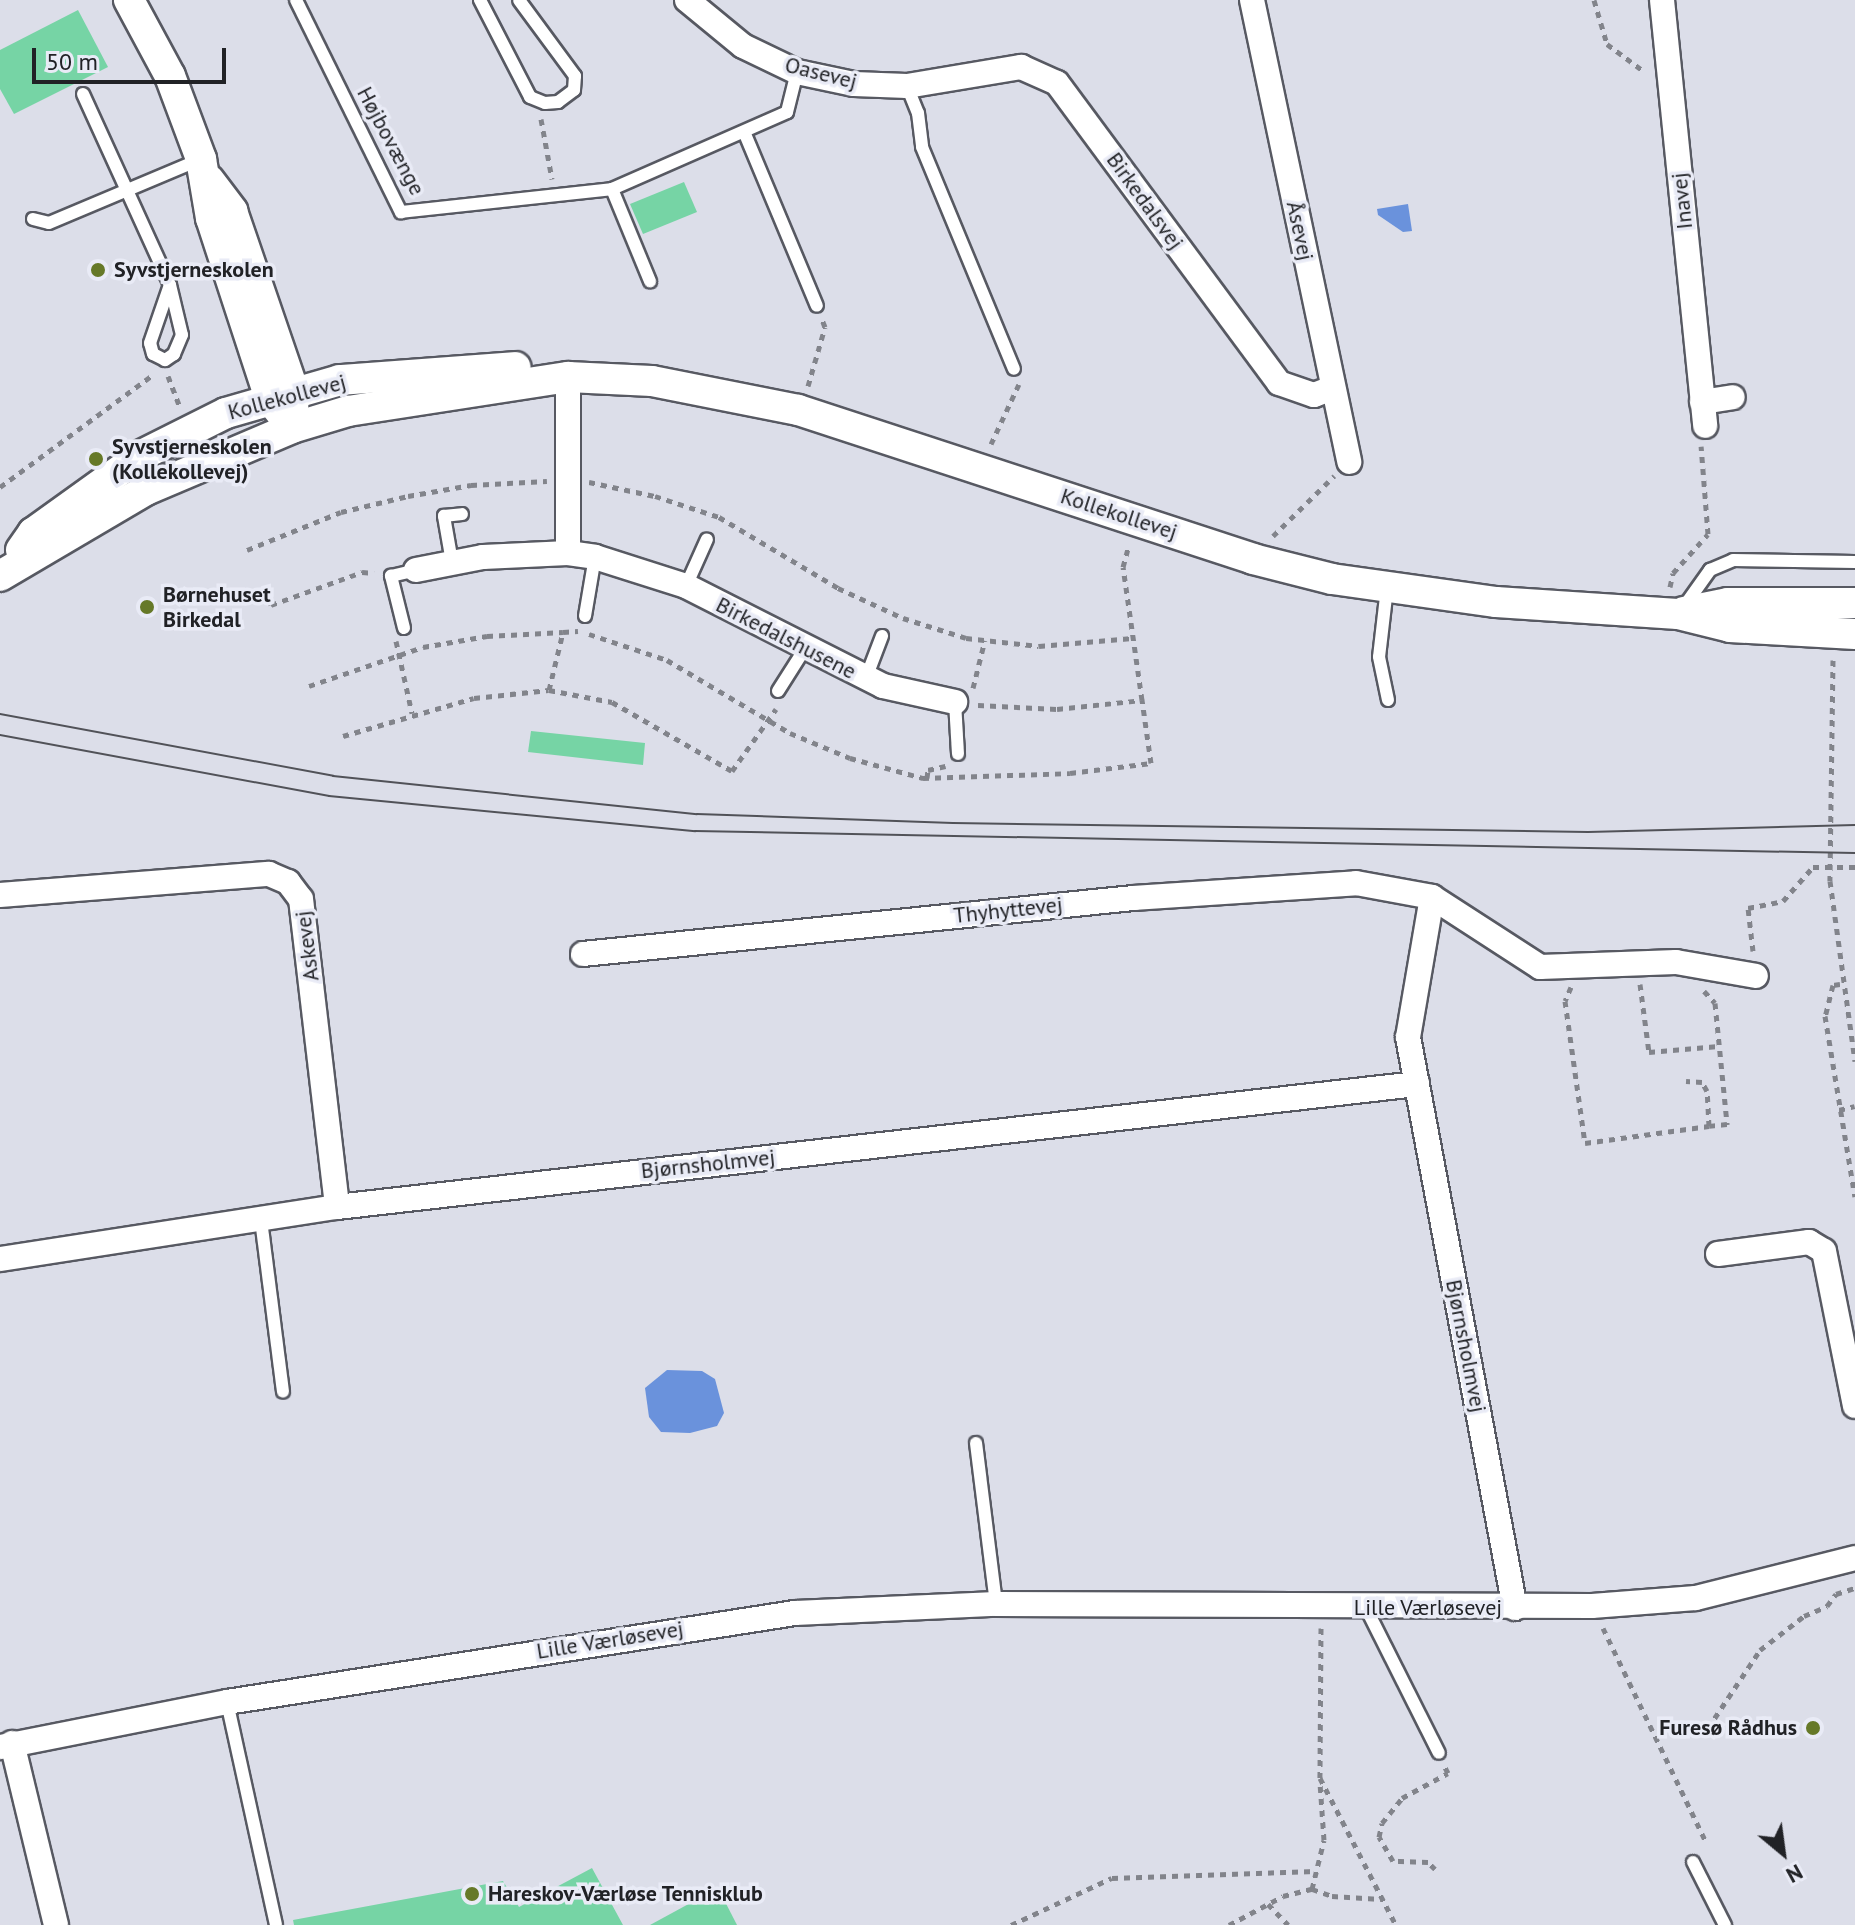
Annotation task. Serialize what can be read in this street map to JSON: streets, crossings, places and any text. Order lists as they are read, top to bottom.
{
  "streets": {
    "street": [
      "Oasevej",
      "Birkedalsvej",
      "Inavej",
      "Åsevej",
      "Kollekollevej",
      "Birkedalshusene",
      "Thyhyttevej",
      "Askevej",
      "Bjørnsholmvej",
      "Lille Værløsevej"
    ],
    "lane": ["Højbovænge"]
  },
  "crossings": [
    ["Oasevej", "Højbovænge"],
    ["Oasevej", "Birkedalsvej"],
    ["Birkedalsvej", "Åsevej"],
    ["Thyhyttevej", "Bjørnsholmvej"],
    ["Askevej", "Bjørnsholmvej"],
    ["Bjørnsholmvej", "Lille Værløsevej"]
  ],
  "places": [
    "Syvstjerneskolen",
    "Syvstjerneskolen (Kollekollevej)",
    "Børnehuset Birkedal",
    "Furesø Rådhus",
    "Hareskov-Værløse Tennisklub"
  ],
  "scale_bar": "50 m",
  "north": "bottom right"
}
